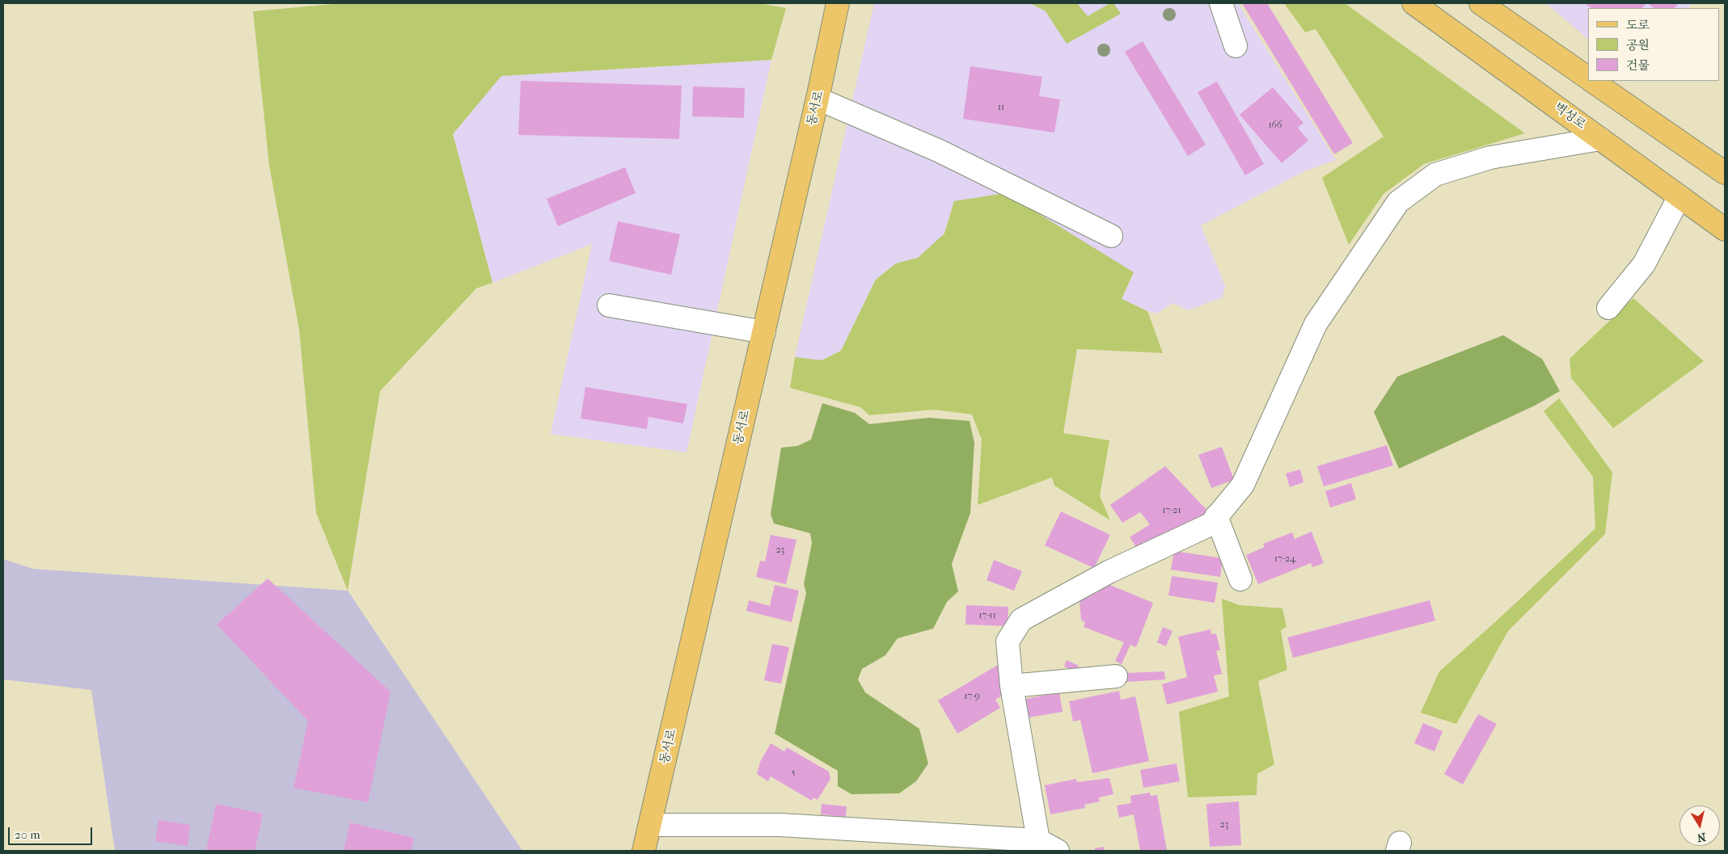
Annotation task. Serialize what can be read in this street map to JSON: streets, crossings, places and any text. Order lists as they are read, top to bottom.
{
  "streets": {
    "main road": ["동서로", "벽성로"]
  },
  "house_numbers": [
    "11",
    "166",
    "17-21",
    "23",
    "17-24",
    "17-11",
    "17-9",
    "5",
    "23"
  ],
  "legend": ["도로", "공원", "건물"],
  "scale_bar": "20 m",
  "north": "bottom"
}
